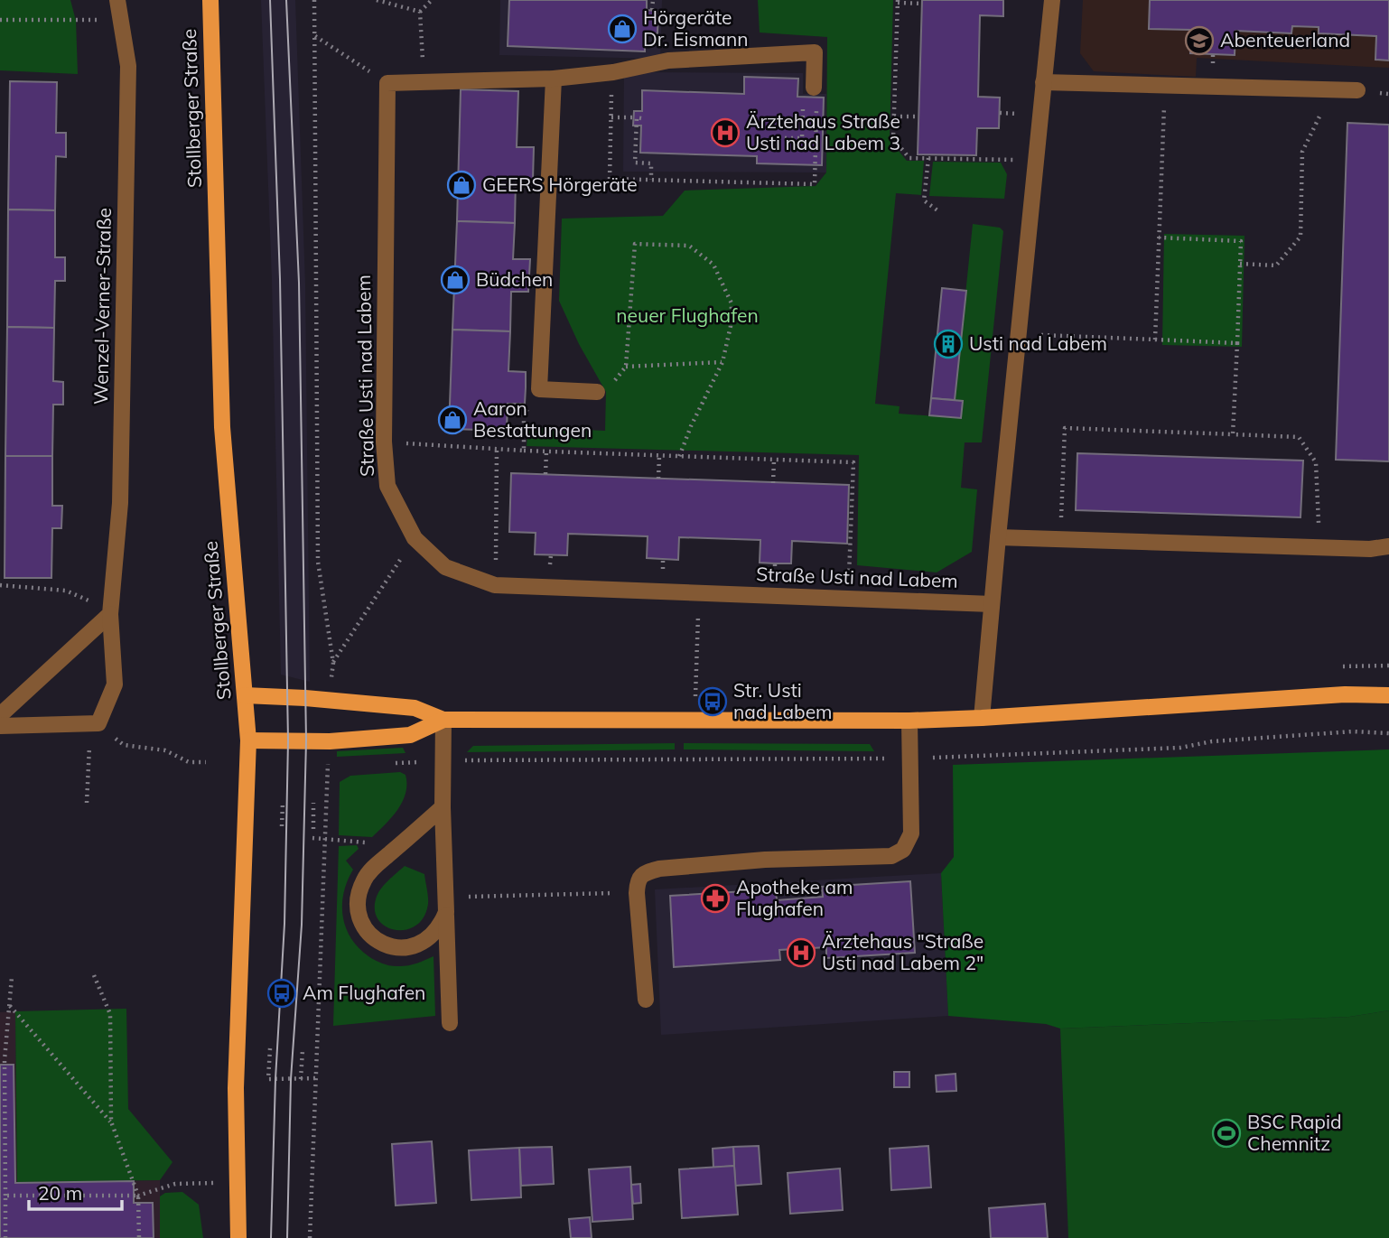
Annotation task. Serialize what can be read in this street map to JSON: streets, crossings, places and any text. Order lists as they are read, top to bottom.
{
  "streets": {
    "main road": ["Stollberger Straße"],
    "street": ["Wenzel-Verner-Straße", "Straße Usti nad Labem"]
  },
  "parks": ["neuer Flughafen"],
  "places": {
    "shop": [
      "Hörgeräte Dr. Eismann",
      "GEERS Hörgeräte",
      "Büdchen",
      "Aaron Bestattungen"
    ],
    "school or university": ["Abenteuerland"],
    "hospital": ["Ärztehaus Straße Usti nad Labem 3", "Ärztehaus \"Straße Usti nad Labem 2\""],
    "building": ["Usti nad Labem"],
    "bus stop": ["Str. Usti nad Labem", "Am Flughafen"],
    "pharmacy": ["Apotheke am Flughafen"],
    "sports": ["BSC Rapid Chemnitz"]
  },
  "scale_bar": "20 m"
}
